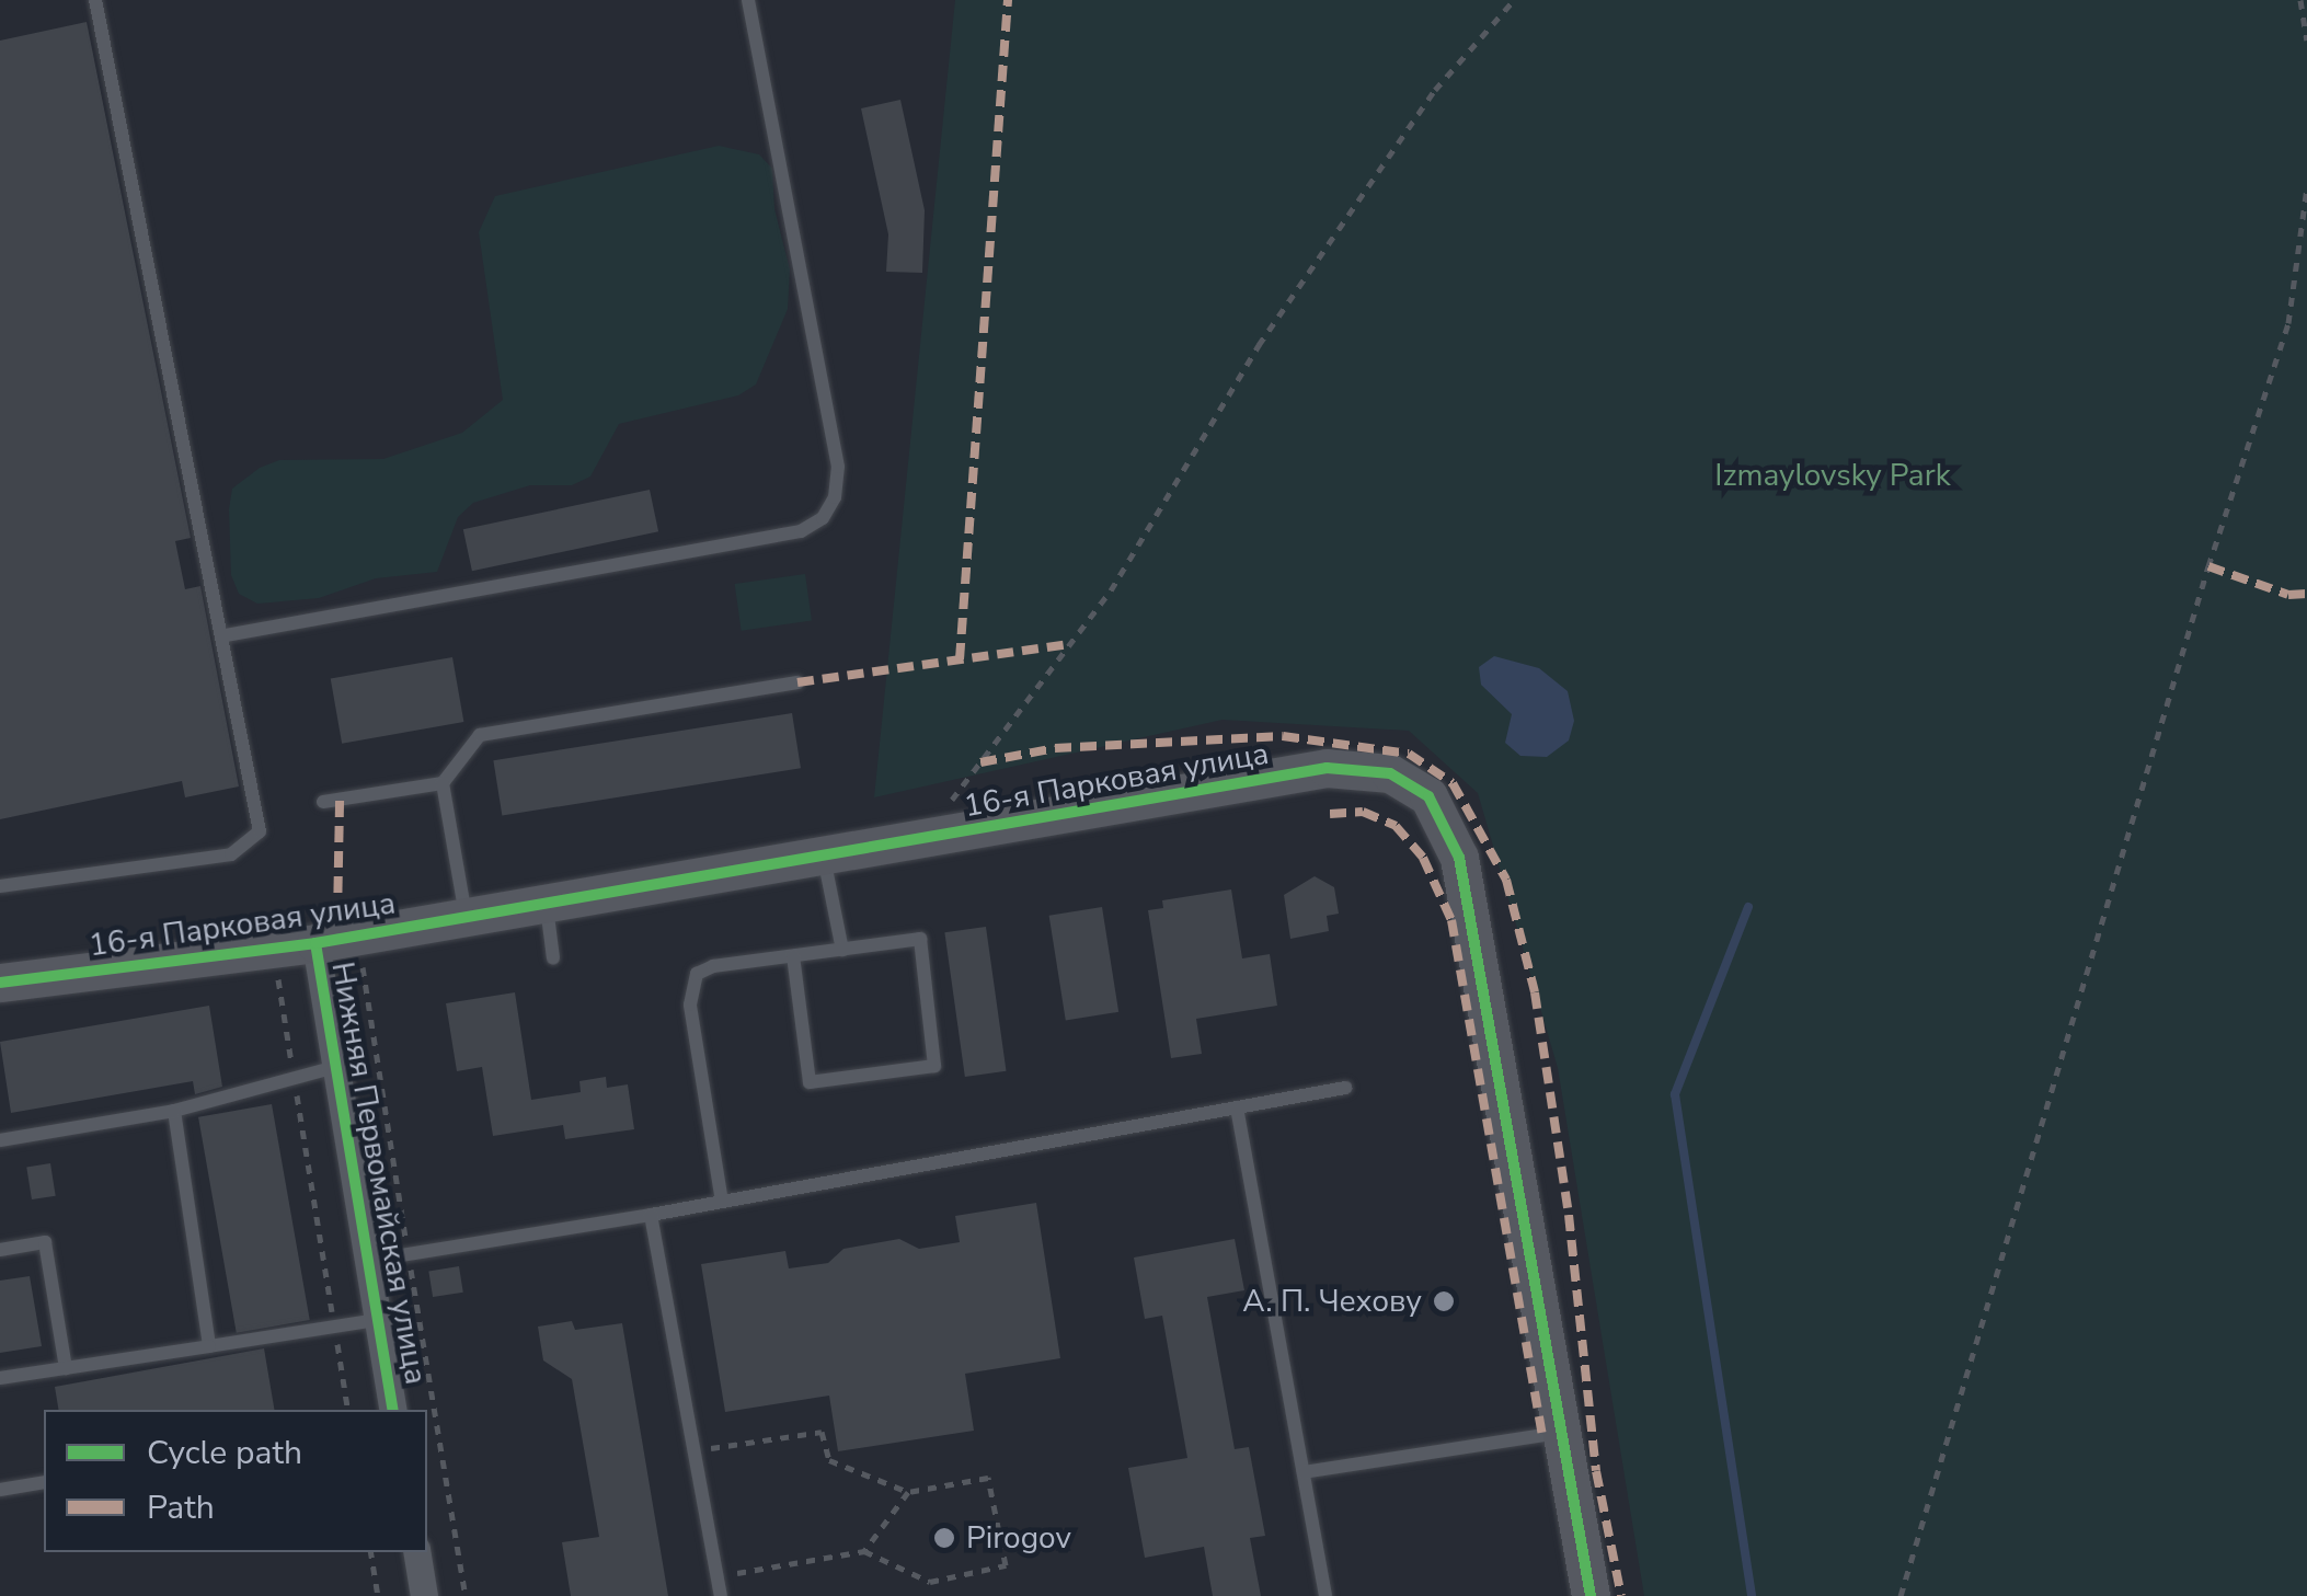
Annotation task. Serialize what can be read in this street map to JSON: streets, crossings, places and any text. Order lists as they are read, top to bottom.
{
  "streets": {
    "main road": ["16-я Парковая улица"],
    "street": ["Нижняя Первомайская улица"]
  },
  "crossings": [
    ["16-я Парковая улица", "Нижняя Первомайская улица"]
  ],
  "parks": ["Izmaylovsky Park"],
  "places": ["А. П. Чехову", "Pirogov"],
  "legend": ["Cycle path", "Path"]
}
